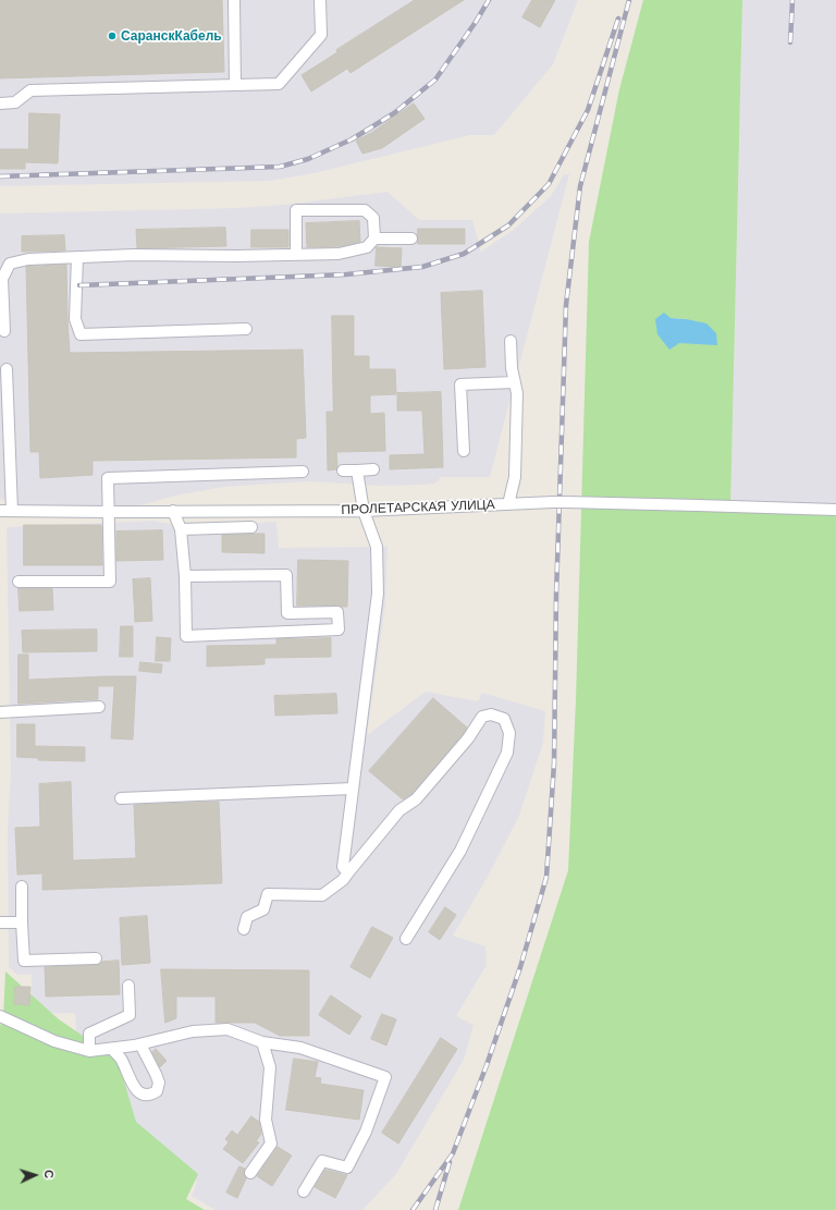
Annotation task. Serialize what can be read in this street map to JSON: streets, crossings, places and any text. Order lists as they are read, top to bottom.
{
  "streets": {
    "street": ["ПРОЛЕТАРСКАЯ УЛИЦА"]
  },
  "places": ["СаранскКабель"],
  "north": "right"
}
